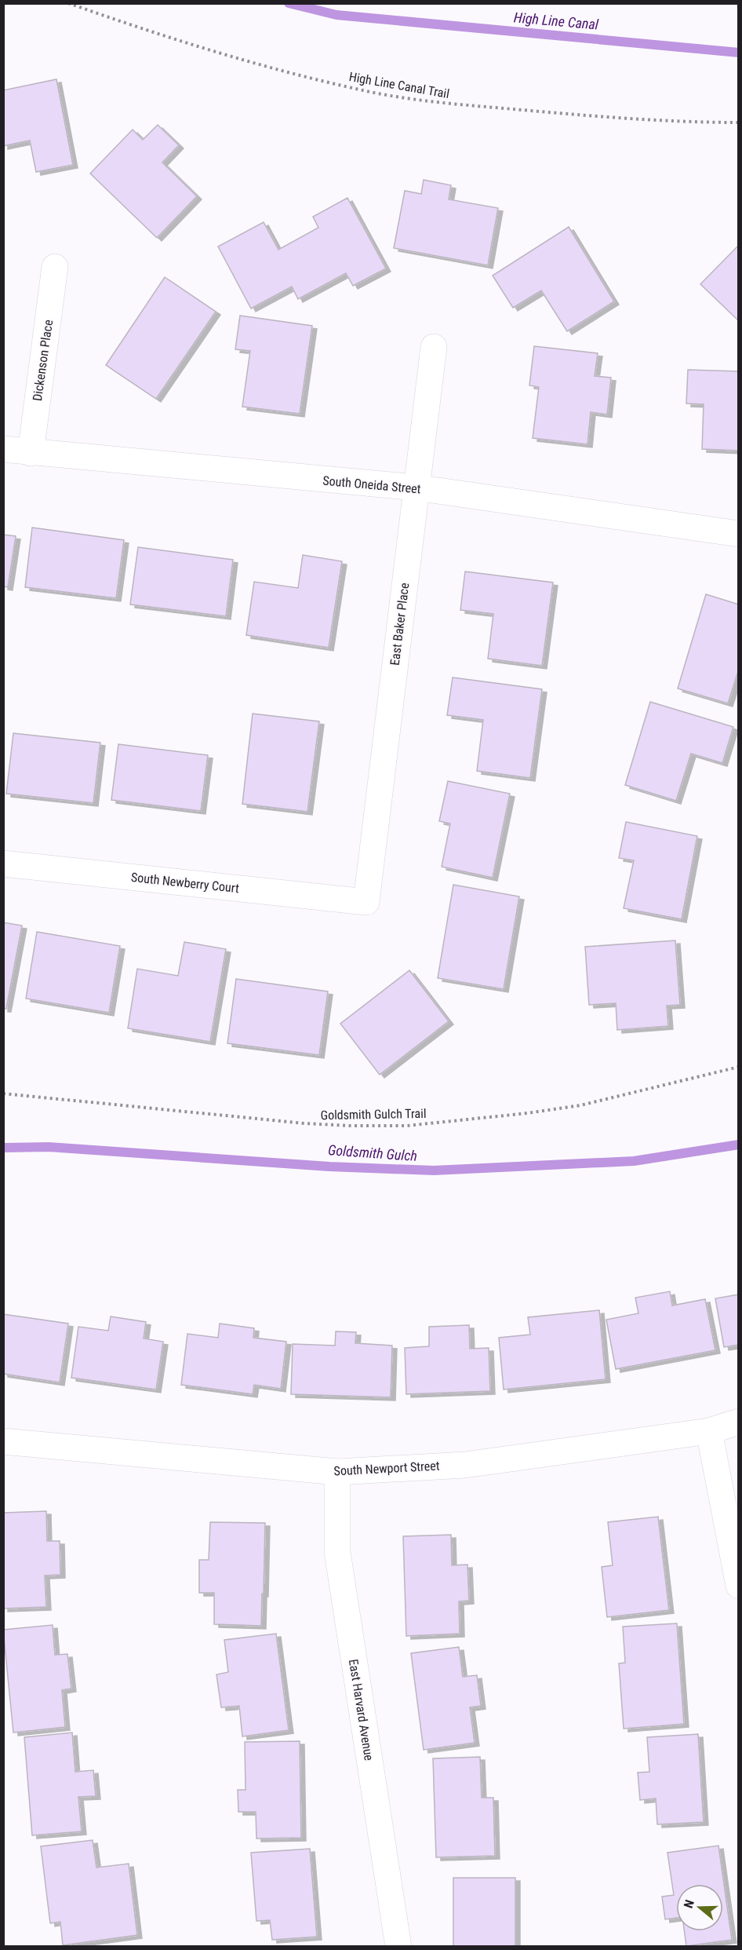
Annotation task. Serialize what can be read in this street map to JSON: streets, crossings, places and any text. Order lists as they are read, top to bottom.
{
  "streets": {
    "street": [
      "Dickenson Place",
      "South Oneida Street",
      "East Baker Place",
      "South Newberry Court",
      "South Newport Street",
      "East Harvard Avenue"
    ],
    "path": ["High Line Canal Trail", "Goldsmith Gulch Trail"]
  },
  "crossings": [
    ["Dickenson Place", "South Oneida Street"],
    ["South Oneida Street", "East Baker Place"],
    ["East Baker Place", "South Newberry Court"],
    ["South Newport Street", "East Harvard Avenue"]
  ],
  "water": ["High Line Canal", "Goldsmith Gulch"],
  "north": "left"
}
